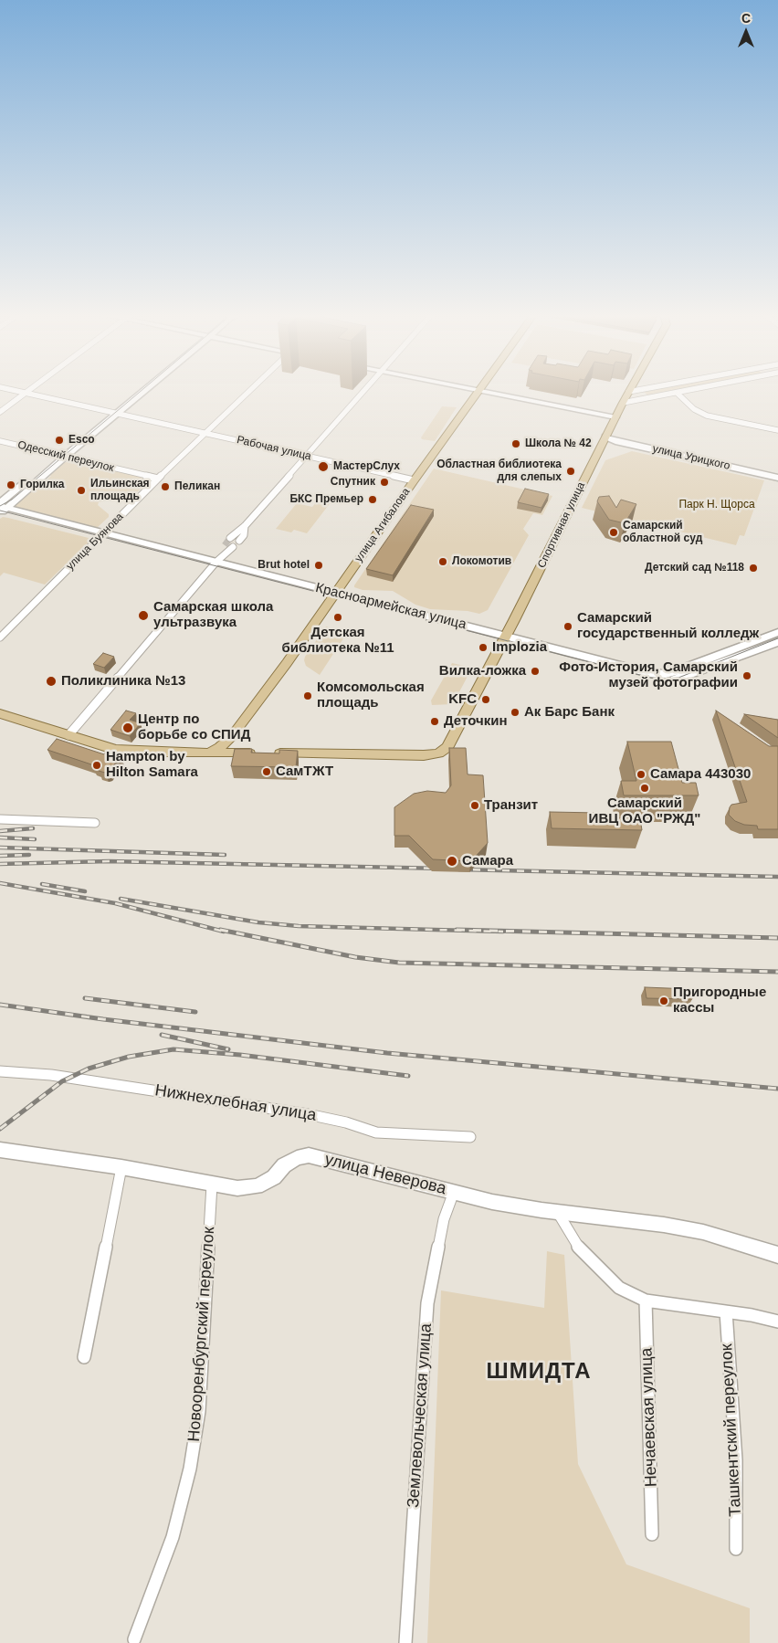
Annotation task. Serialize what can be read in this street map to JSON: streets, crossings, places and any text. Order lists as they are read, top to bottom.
{
  "streets": {
    "main road": [
      "улица Урицкого",
      "улица Агибалова",
      "Спортивная улица",
      "Красноармейская улица",
      "улица Неверова"
    ],
    "street": [
      "Рабочая улица",
      "Одесский переулок",
      "улица Буянова",
      "Нижнехлебная улица",
      "Новооренбургский переулок",
      "Землевольческая улица",
      "Нечаевская улица",
      "Ташкентский переулок"
    ]
  },
  "crossings": [
    ["Рабочая улица", "улица Агибалова"],
    ["Рабочая улица", "улица Буянова"],
    ["Одесский переулок", "улица Буянова"],
    ["улица Урицкого", "Спортивная улица"],
    ["улица Агибалова", "Красноармейская улица"],
    ["Спортивная улица", "Красноармейская улица"],
    ["улица Буянова", "Красноармейская улица"],
    ["улица Неверова", "Новооренбургский переулок"],
    ["улица Неверова", "Землевольческая улица"]
  ],
  "districts": ["ШМИДТА"],
  "parks": ["Парк Н. Щорса"],
  "places": [
    "Esco",
    "Школа № 42",
    "МастерСлух",
    "Областная библиотека для слепых",
    "Спутник",
    "Горилка",
    "Пеликан",
    "Ильинская площадь",
    "БКС Премьер",
    "Самарский областной суд",
    "Локомотив",
    "Brut hotel",
    "Детский сад №118",
    "Самарская школа ультразвука",
    "Детская библиотека №11",
    "Самарский государственный колледж",
    "Implozia",
    "Вилка-ложка",
    "Фото-История, Самарский музей фотографии",
    "Поликлиника №13",
    "Комсомольская площадь",
    "KFC",
    "Ак Барс Банк",
    "Деточкин",
    "Центр по борьбе со СПИД",
    "Hampton by Hilton Samara",
    "СамТЖТ",
    "Самара 443030",
    "Самарский ИВЦ ОАО \"РЖД\"",
    "Транзит",
    "Самара",
    "Пригородные кассы"
  ],
  "north": "top"
}
